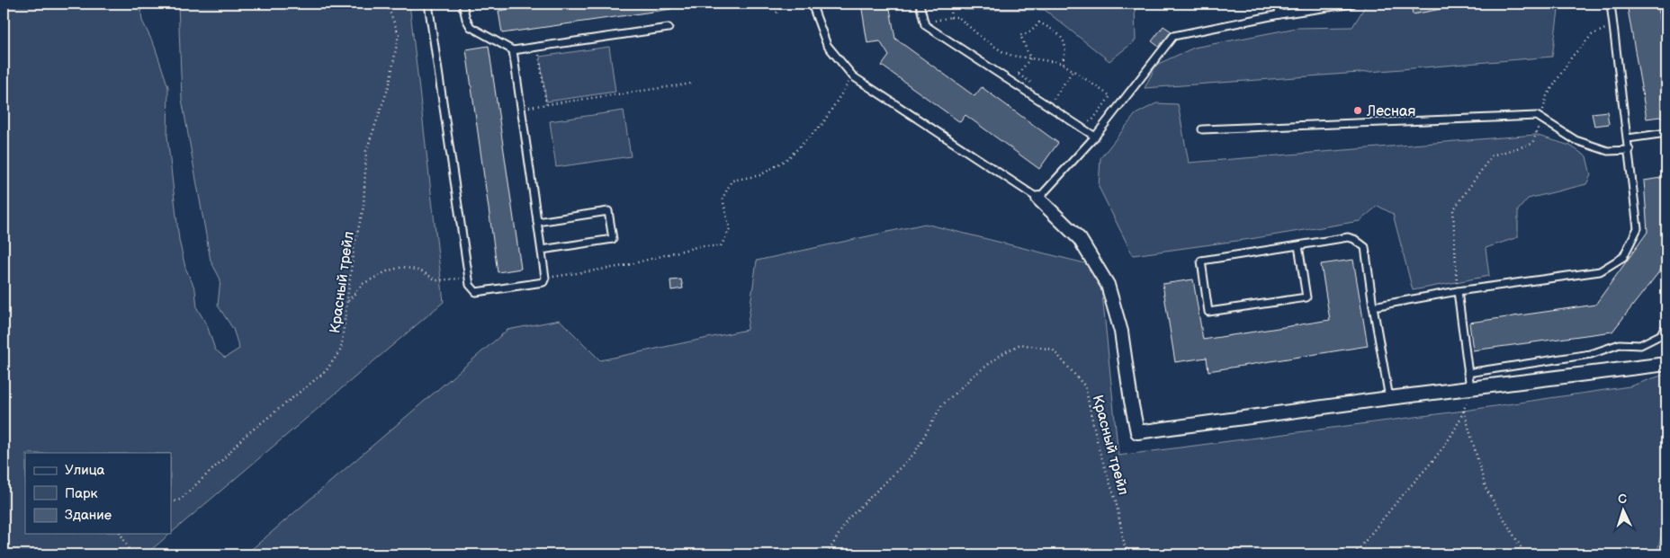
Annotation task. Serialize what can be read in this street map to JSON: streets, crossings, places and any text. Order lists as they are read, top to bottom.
{
  "streets": {
    "path": ["Красный трейл"]
  },
  "places": ["Лесная"],
  "legend": ["Улица", "Парк", "Здание"],
  "north": "top"
}
